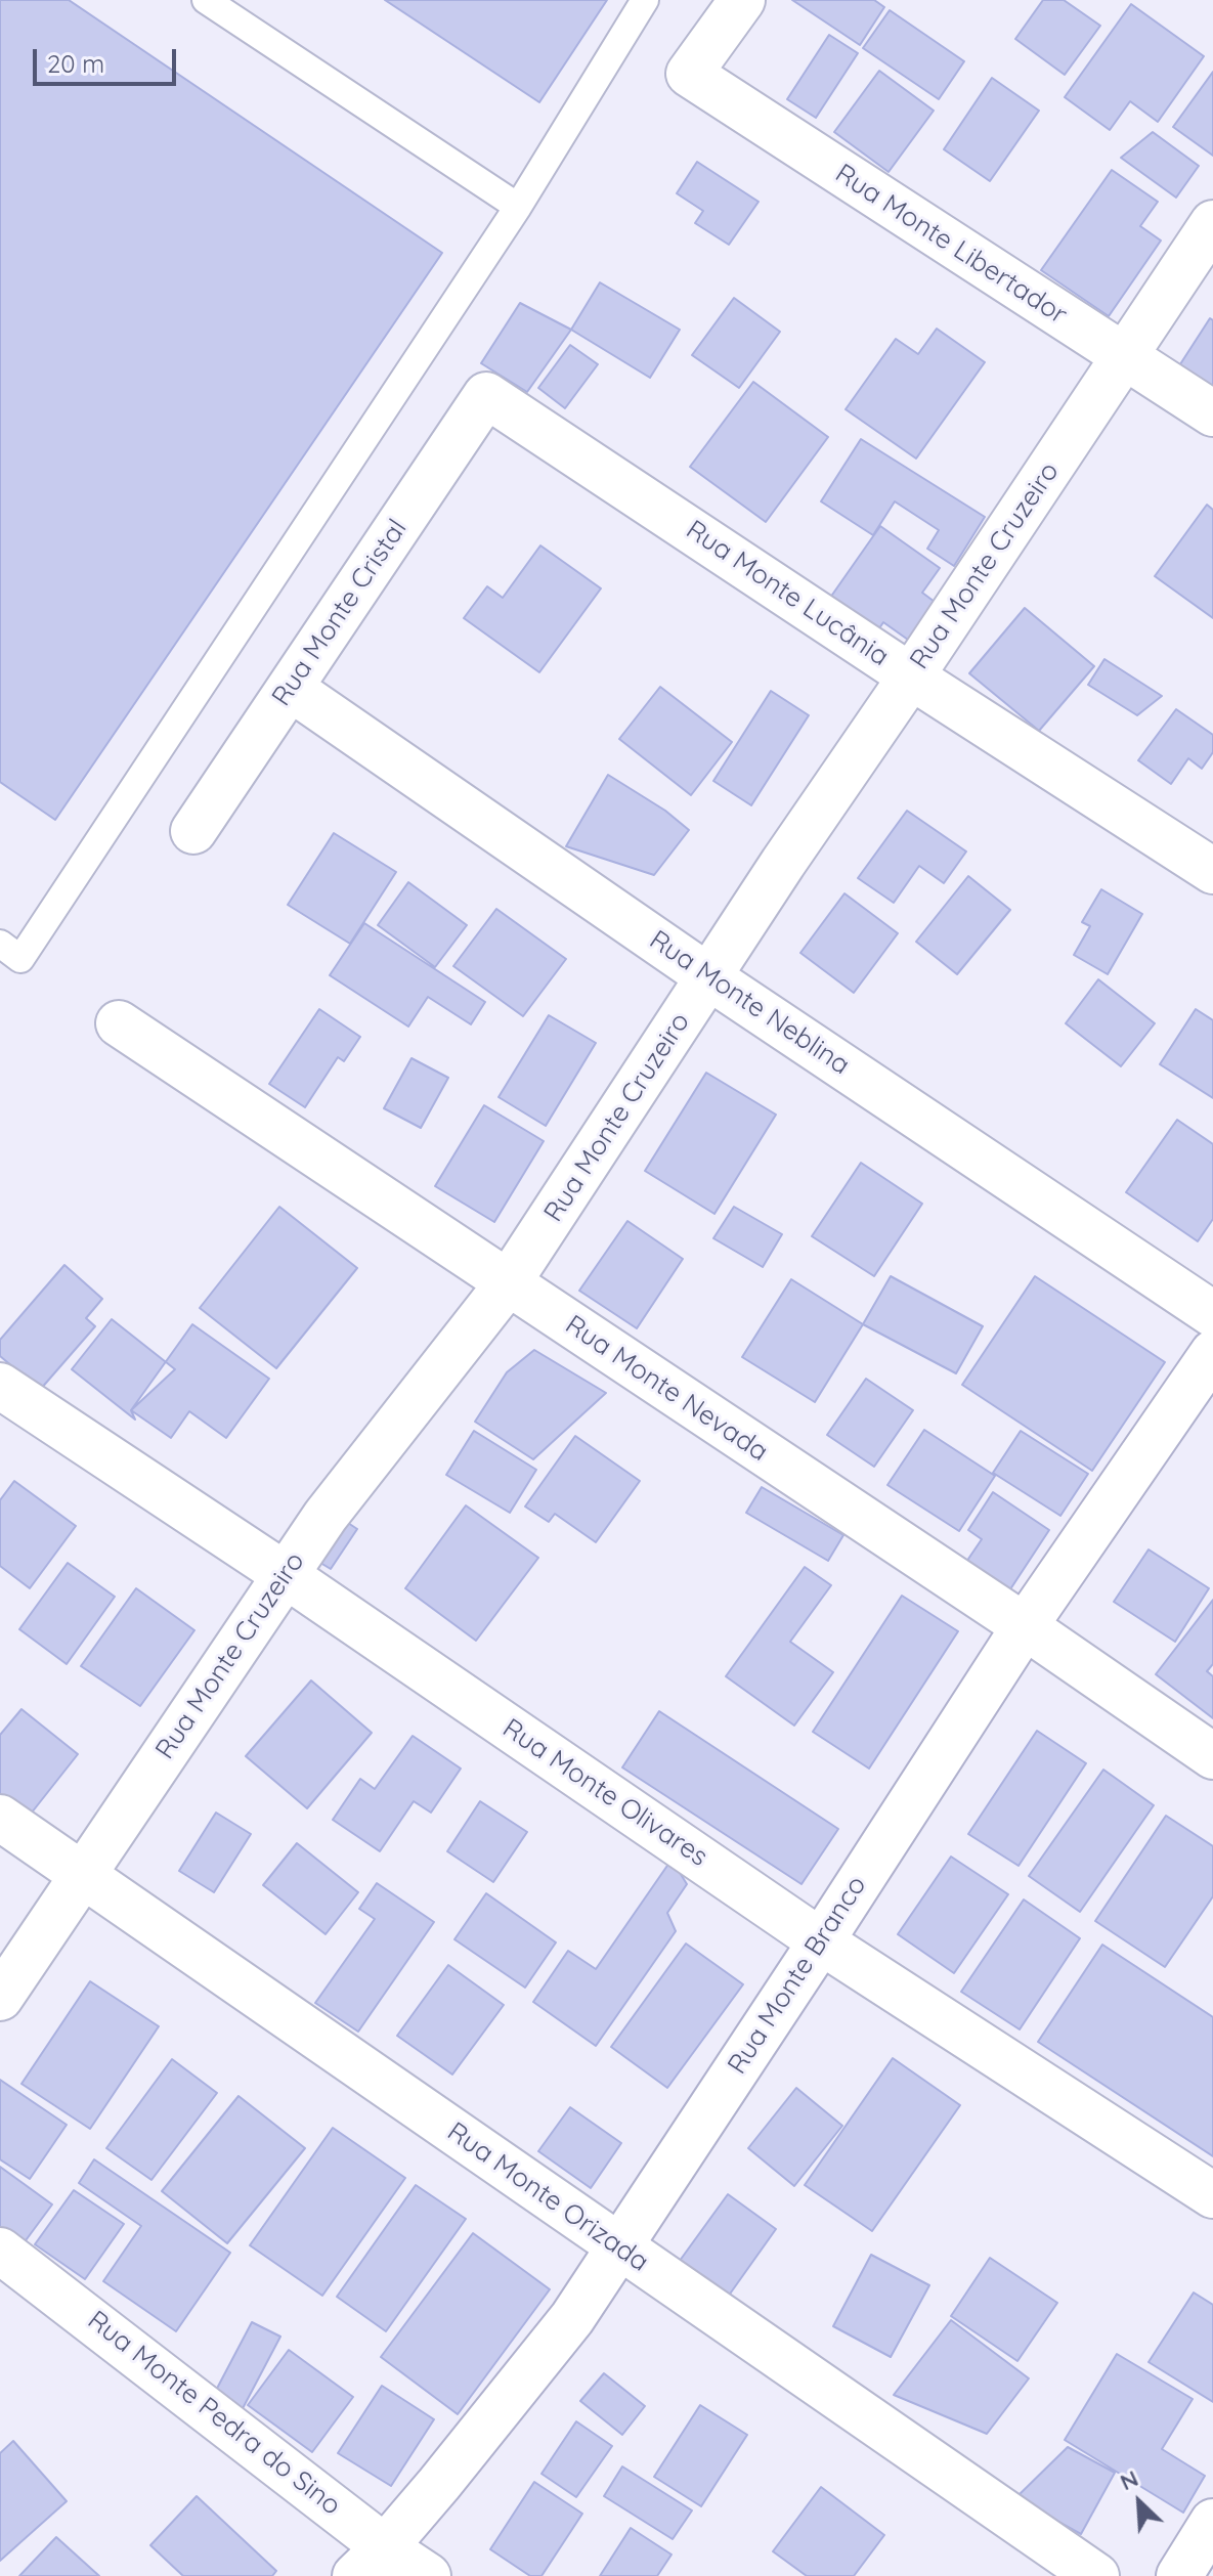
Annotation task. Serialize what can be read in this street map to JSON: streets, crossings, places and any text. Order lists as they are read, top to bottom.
{
  "streets": {
    "street": [
      "Rua Monte Libertador",
      "Rua Monte Cruzeiro",
      "Rua Monte Lucânia",
      "Rua Monte Cristal",
      "Rua Monte Neblina",
      "Rua Monte Nevada",
      "Rua Monte Olivares",
      "Rua Monte Branco",
      "Rua Monte Orizada",
      "Rua Monte Pedra do Sino"
    ]
  },
  "crossings": [
    ["Rua Monte Libertador", "Rua Monte Cruzeiro"],
    ["Rua Monte Cruzeiro", "Rua Monte Lucânia"],
    ["Rua Monte Cruzeiro", "Rua Monte Neblina"],
    ["Rua Monte Cruzeiro", "Rua Monte Nevada"],
    ["Rua Monte Cruzeiro", "Rua Monte Olivares"],
    ["Rua Monte Cruzeiro", "Rua Monte Orizada"],
    ["Rua Monte Lucânia", "Rua Monte Cristal"],
    ["Rua Monte Cristal", "Rua Monte Neblina"],
    ["Rua Monte Nevada", "Rua Monte Branco"],
    ["Rua Monte Olivares", "Rua Monte Branco"],
    ["Rua Monte Branco", "Rua Monte Orizada"],
    ["Rua Monte Branco", "Rua Monte Pedra do Sino"]
  ],
  "scale_bar": "20 m",
  "north": "top left"
}
